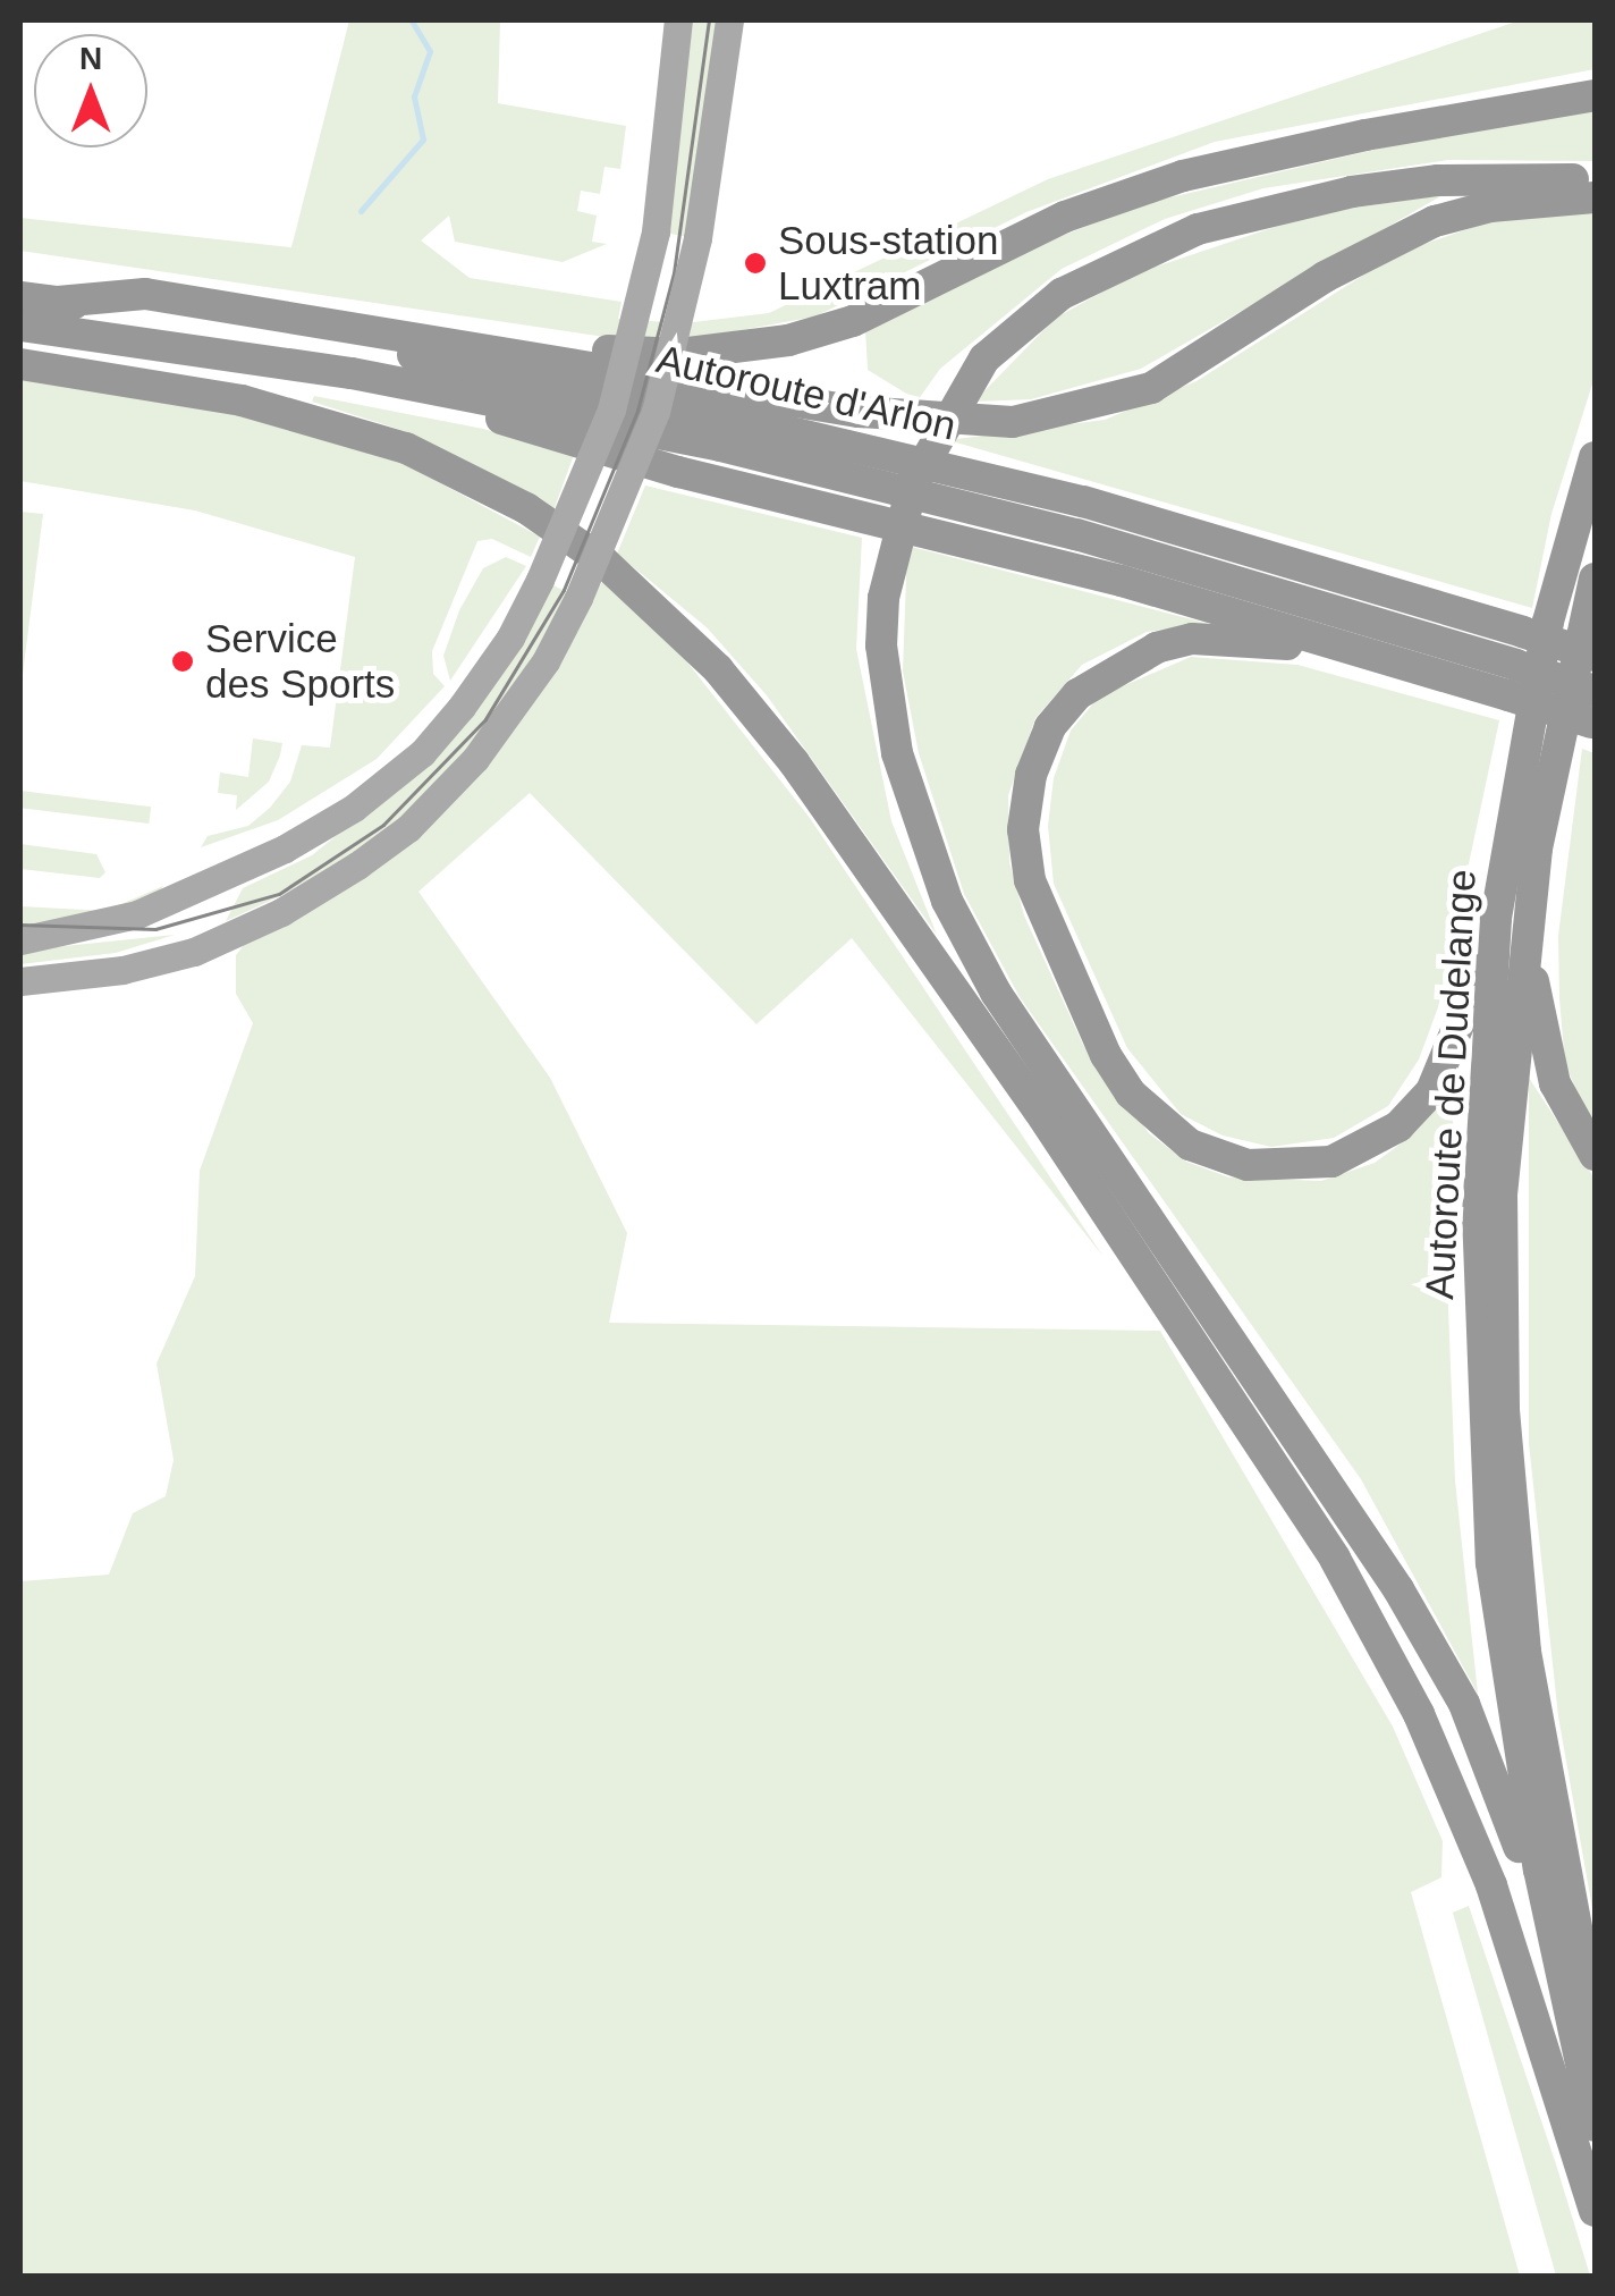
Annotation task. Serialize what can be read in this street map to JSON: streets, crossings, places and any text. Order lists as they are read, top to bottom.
{
  "streets": {
    "highway": ["Autoroute d'Arlon", "Autoroute de Dudelange"]
  },
  "places": ["Sous-station Luxtram", "Service des Sports"],
  "north": "top"
}
